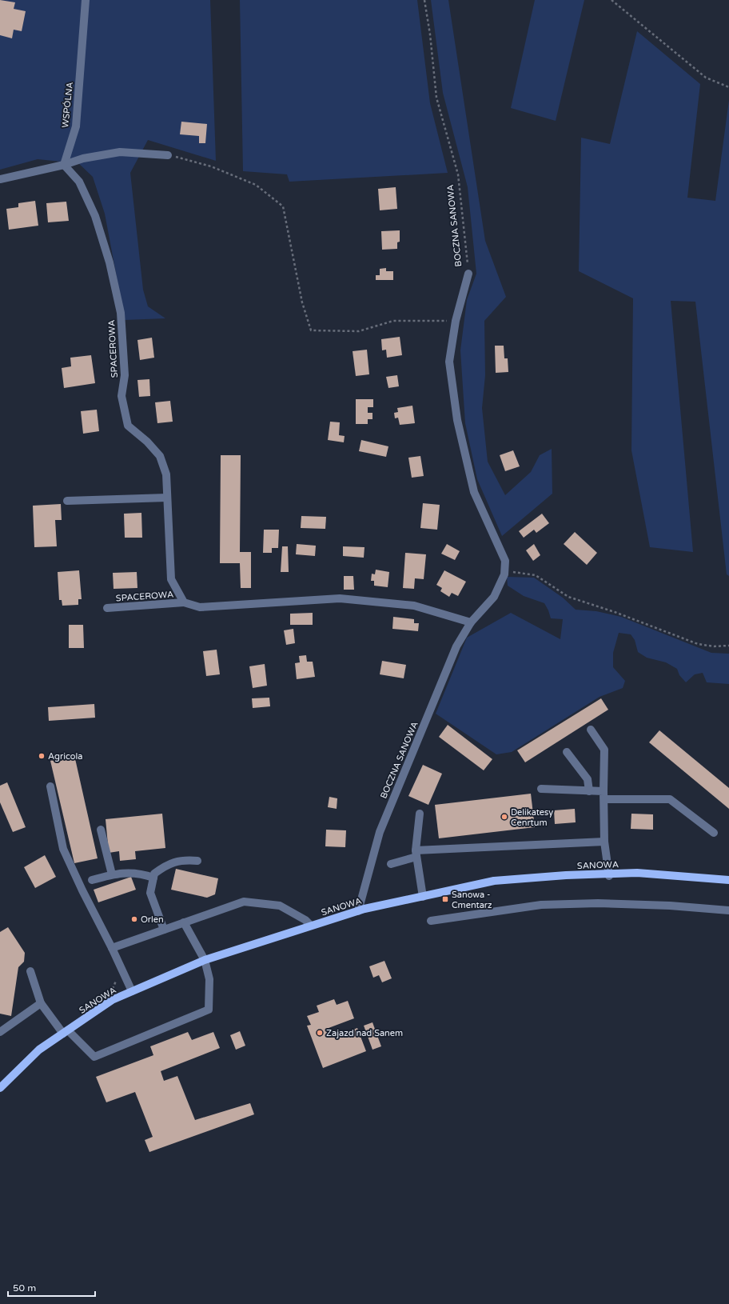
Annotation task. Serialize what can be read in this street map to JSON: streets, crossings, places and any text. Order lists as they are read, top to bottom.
{
  "streets": {
    "main road": ["SANOWA"],
    "street": ["WSPÓLNA", "BOCZNA SANOWA", "SPACEROWA"]
  },
  "crossings": [
    ["WSPÓLNA", "SPACEROWA"],
    ["BOCZNA SANOWA", "SPACEROWA"],
    ["BOCZNA SANOWA", "SANOWA"]
  ],
  "places": {
    "other": [
      "Agricola",
      "Delikatesy Cenrtum",
      "Orlen",
      "Zajazd nad Sanem"
    ],
    "transit": ["Sanowa - Cmentarz"]
  },
  "scale_bar": "50 m"
}
